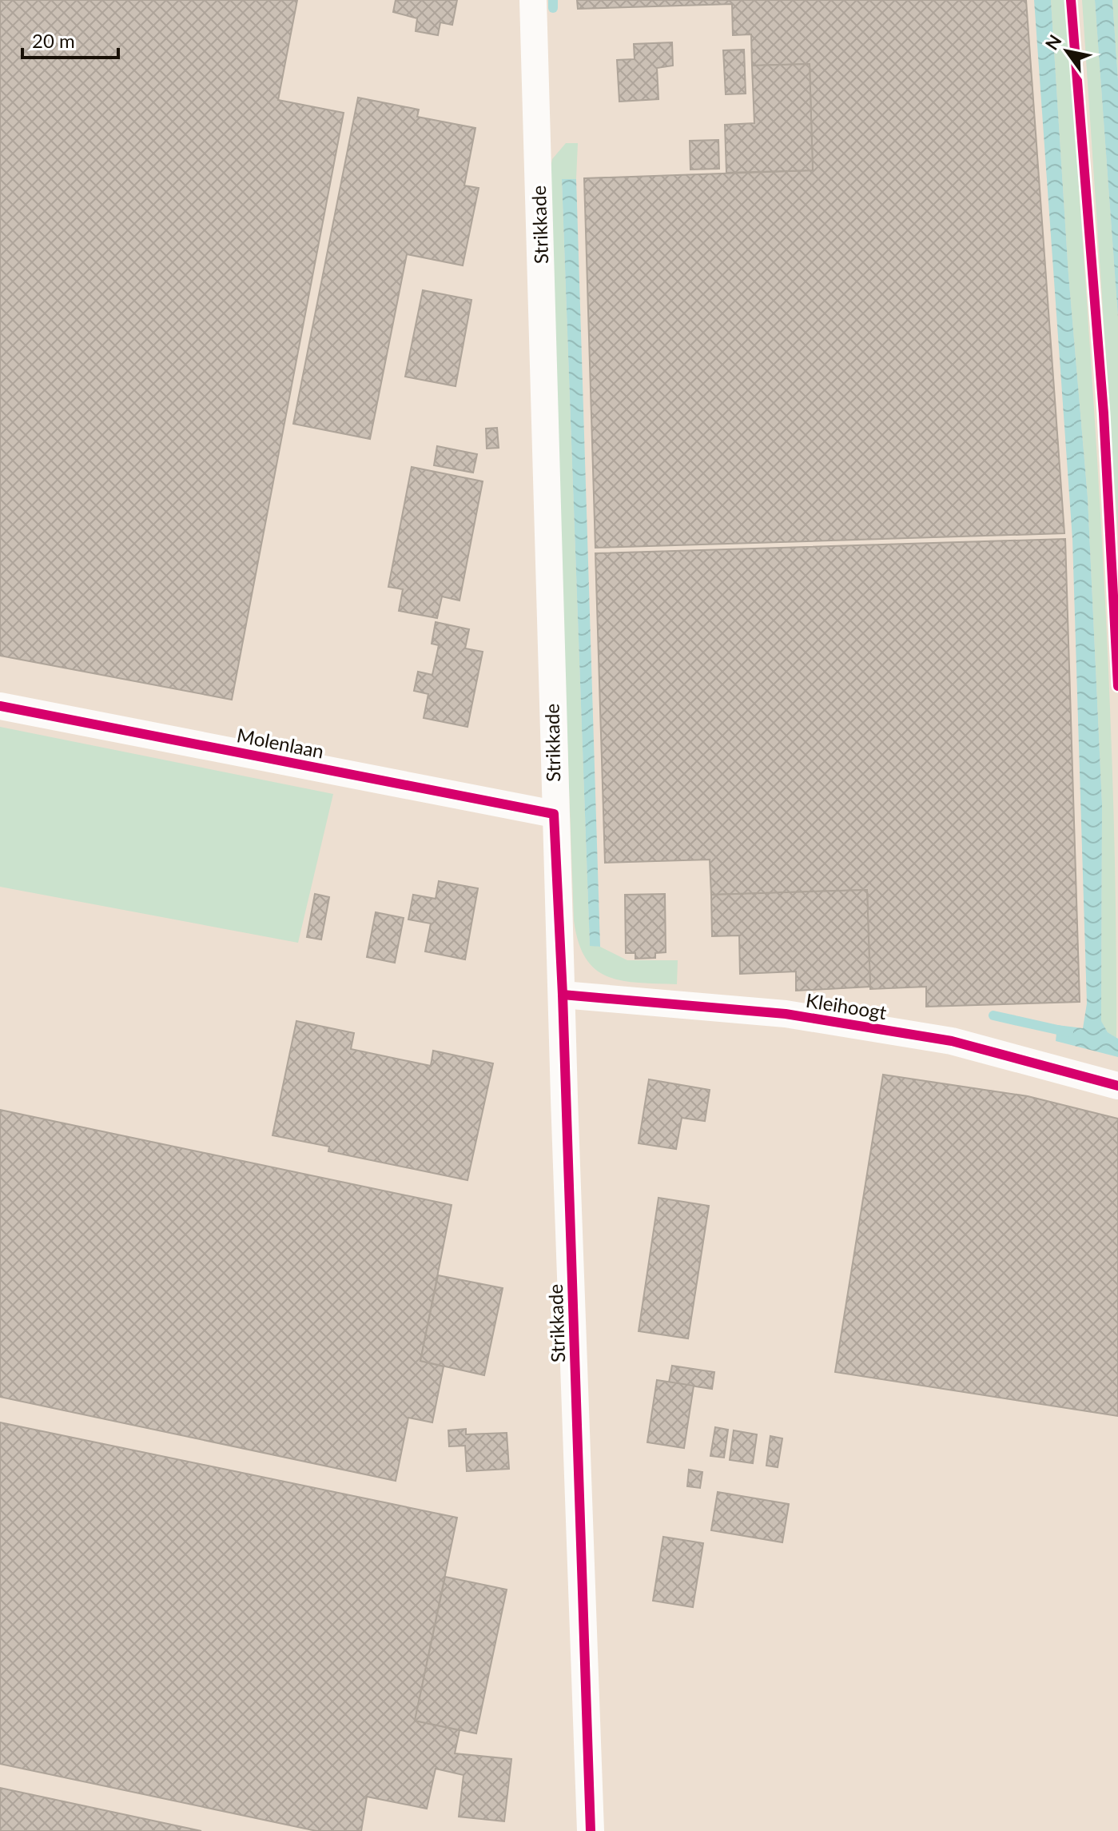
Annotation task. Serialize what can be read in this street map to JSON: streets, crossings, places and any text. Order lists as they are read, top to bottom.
{
  "streets": {
    "street": ["Strikkade", "Molenlaan", "Kleihoogt"]
  },
  "crossings": [
    ["Strikkade", "Molenlaan"],
    ["Strikkade", "Kleihoogt"]
  ],
  "scale_bar": "20 m",
  "north": "top left"
}
